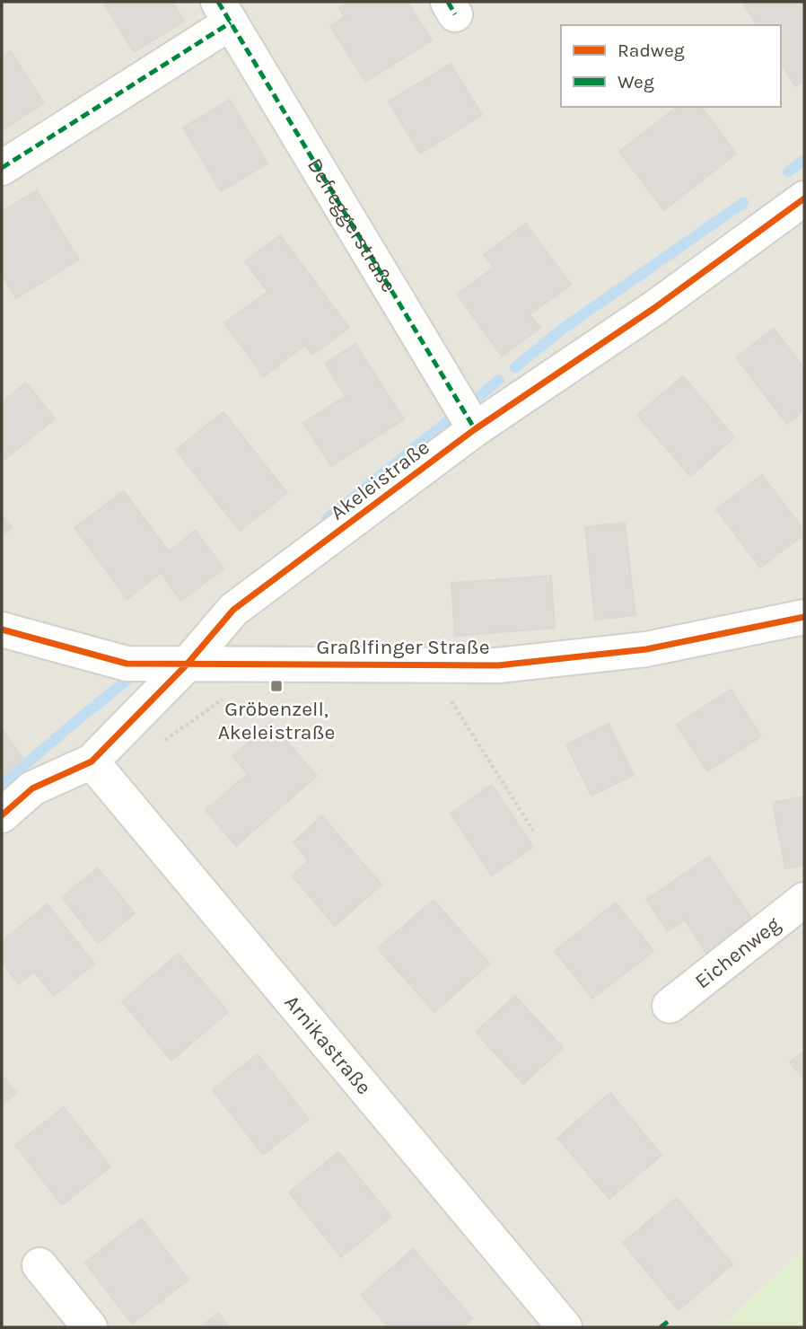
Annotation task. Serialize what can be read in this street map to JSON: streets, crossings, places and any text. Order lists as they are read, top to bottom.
{
  "streets": {
    "street": [
      "Defreggerstraße",
      "Akeleistraße",
      "Graßlfinger Straße",
      "Eichenweg",
      "Arnikastraße"
    ]
  },
  "crossings": [
    ["Defreggerstraße", "Akeleistraße"],
    ["Akeleistraße", "Graßlfinger Straße"],
    ["Akeleistraße", "Arnikastraße"]
  ],
  "places": {
    "transit": ["Gröbenzell, Akeleistraße"]
  },
  "legend": ["Radweg", "Weg"]
}
